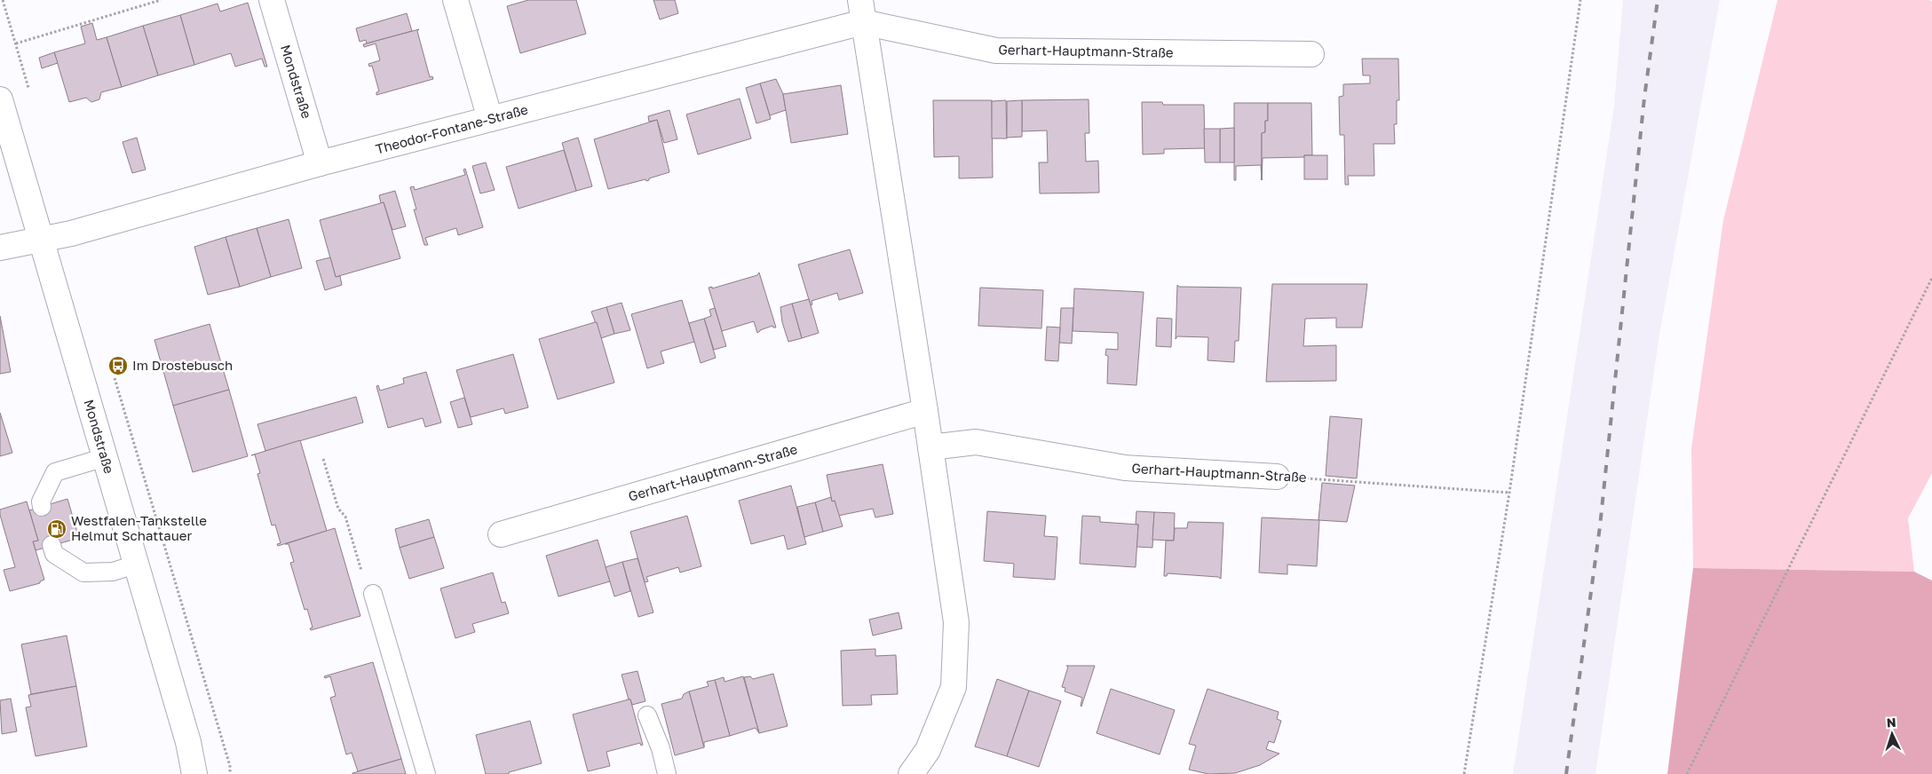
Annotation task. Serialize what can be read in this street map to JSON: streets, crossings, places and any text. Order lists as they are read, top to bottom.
{
  "streets": {
    "street": ["Gerhart-Hauptmann-Straße", "Mondstraße", "Theodor-Fontane-Straße"]
  },
  "crossings": [
    ["Gerhart-Hauptmann-Straße", "Theodor-Fontane-Straße"],
    ["Mondstraße", "Theodor-Fontane-Straße"]
  ],
  "places": {
    "bus stop": ["Im Drostebusch"],
    "fuel station": ["Westfalen-Tankstelle Helmut Schattauer"]
  },
  "north": "top"
}
